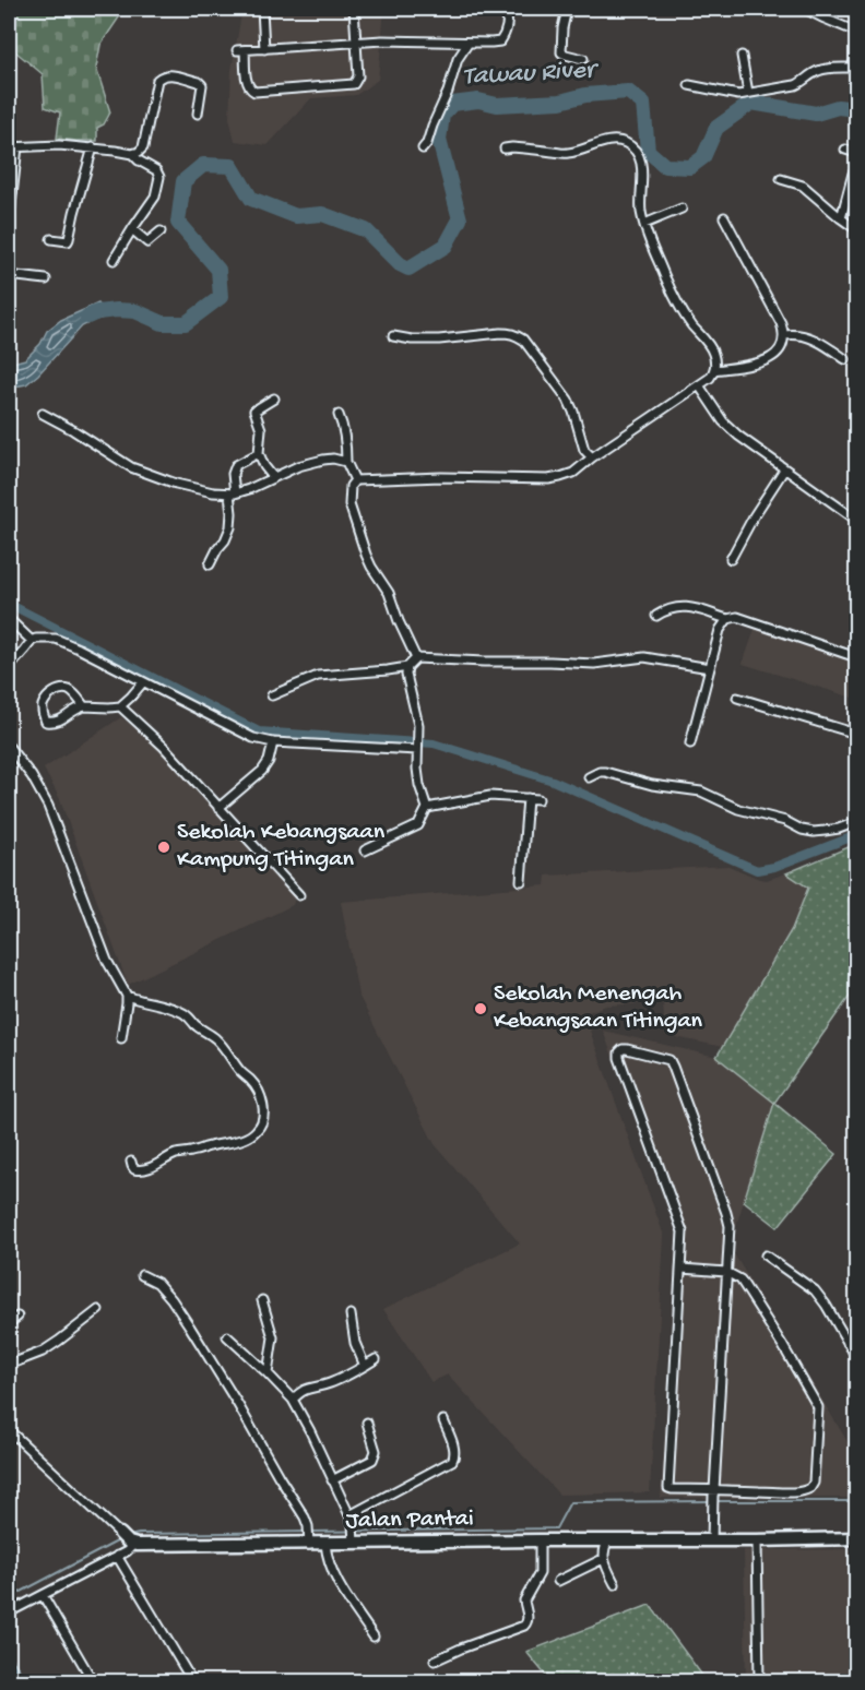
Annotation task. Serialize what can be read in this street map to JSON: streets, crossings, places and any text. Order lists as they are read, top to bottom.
{
  "streets": {
    "street": ["Jalan Pantai"]
  },
  "water": ["Tawau River"],
  "places": ["Sekolah Kebangsaan Kampung Titingan", "Sekolah Menengah Kebangsaan Titingan"]
}
